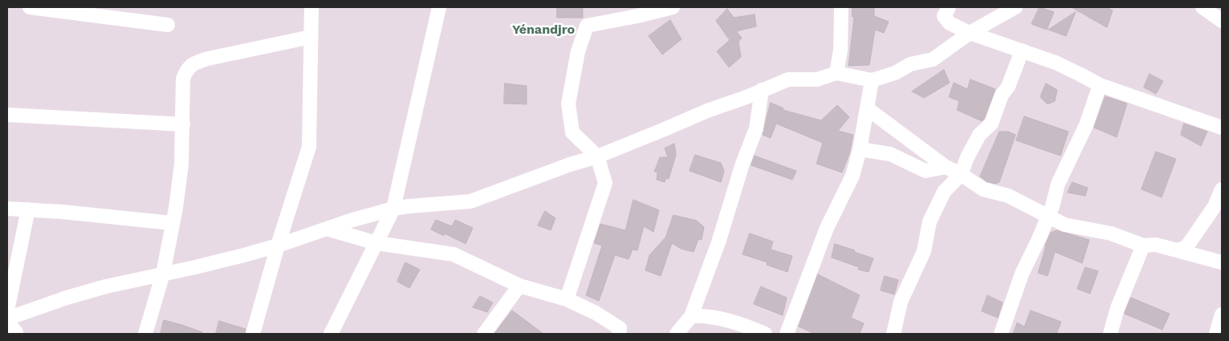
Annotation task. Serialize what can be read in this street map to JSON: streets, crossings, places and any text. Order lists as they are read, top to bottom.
{
  "districts": ["Yénandjro"]
}
